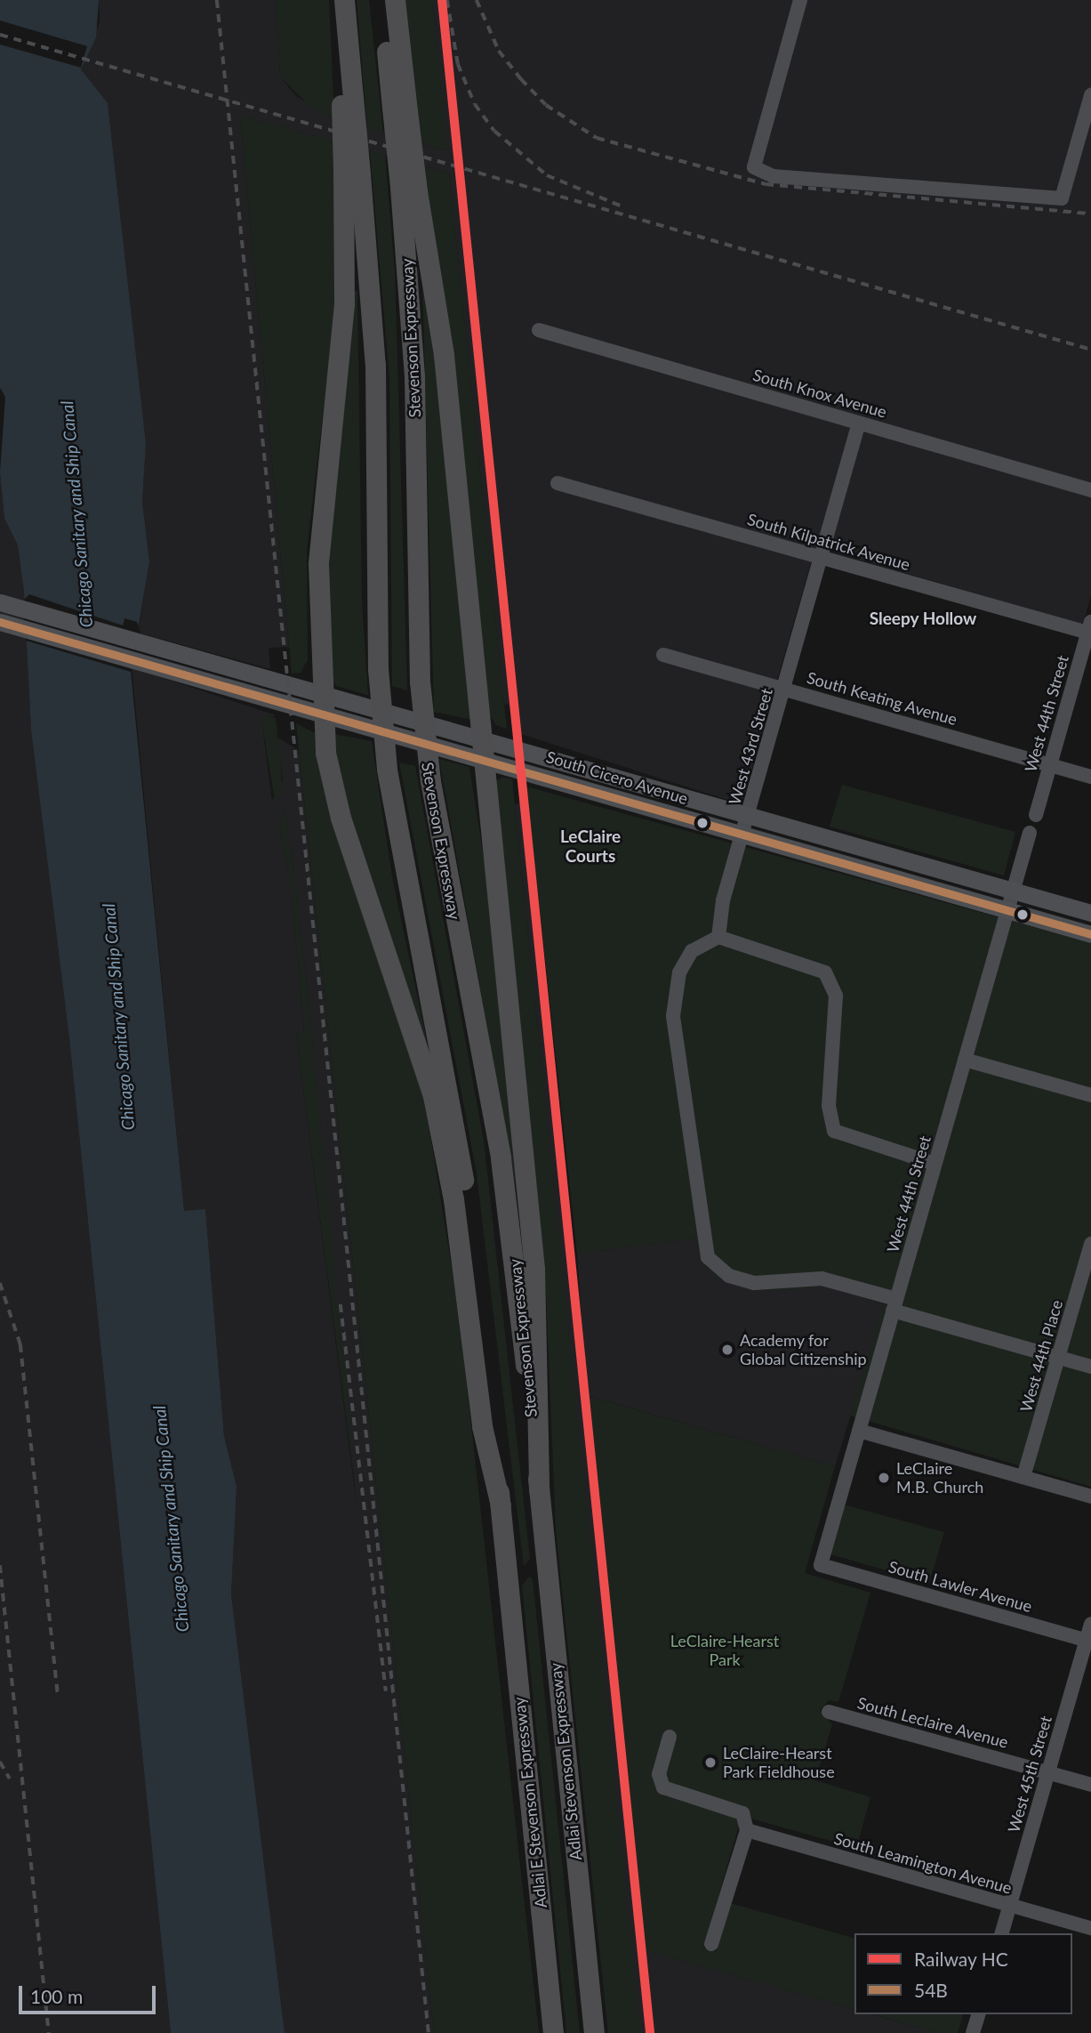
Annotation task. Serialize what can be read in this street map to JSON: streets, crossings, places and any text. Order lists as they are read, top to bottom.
{
  "streets": {
    "highway": ["Stevenson Expressway", "Adlai Stevenson Expressway", "Adlai E Stevenson Expressway"],
    "main road": ["South Cicero Avenue"],
    "street": [
      "South Knox Avenue",
      "South Kilpatrick Avenue",
      "South Keating Avenue",
      "West 44th Street",
      "West 43rd Street",
      "West 44th Place",
      "South Lawler Avenue",
      "South Leclaire Avenue",
      "West 45th Street",
      "South Leamington Avenue"
    ]
  },
  "crossings": [
    ["Stevenson Expressway", "Adlai Stevenson Expressway"],
    ["South Knox Avenue", "West 43rd Street"],
    ["South Kilpatrick Avenue", "West 44th Street"],
    ["South Kilpatrick Avenue", "West 43rd Street"],
    ["South Keating Avenue", "West 44th Street"],
    ["South Keating Avenue", "West 43rd Street"],
    ["West 44th Street", "South Cicero Avenue"],
    ["West 44th Street", "South Lawler Avenue"],
    ["West 43rd Street", "South Cicero Avenue"],
    ["South Lawler Avenue", "West 45th Street"],
    ["South Leclaire Avenue", "West 45th Street"],
    ["West 45th Street", "South Leamington Avenue"]
  ],
  "districts": ["Sleepy Hollow", "LeClaire Courts"],
  "water": ["Chicago Sanitary and Ship Canal"],
  "parks": ["LeClaire-Hearst Park"],
  "places": ["Academy for Global Citizenship", "LeClaire M.B. Church", "LeClaire-Hearst Park Fieldhouse"],
  "lines": ["rail line HC", "transit line 54B"],
  "legend": ["Railway HC", "54B"],
  "scale_bar": "100 m"
}
